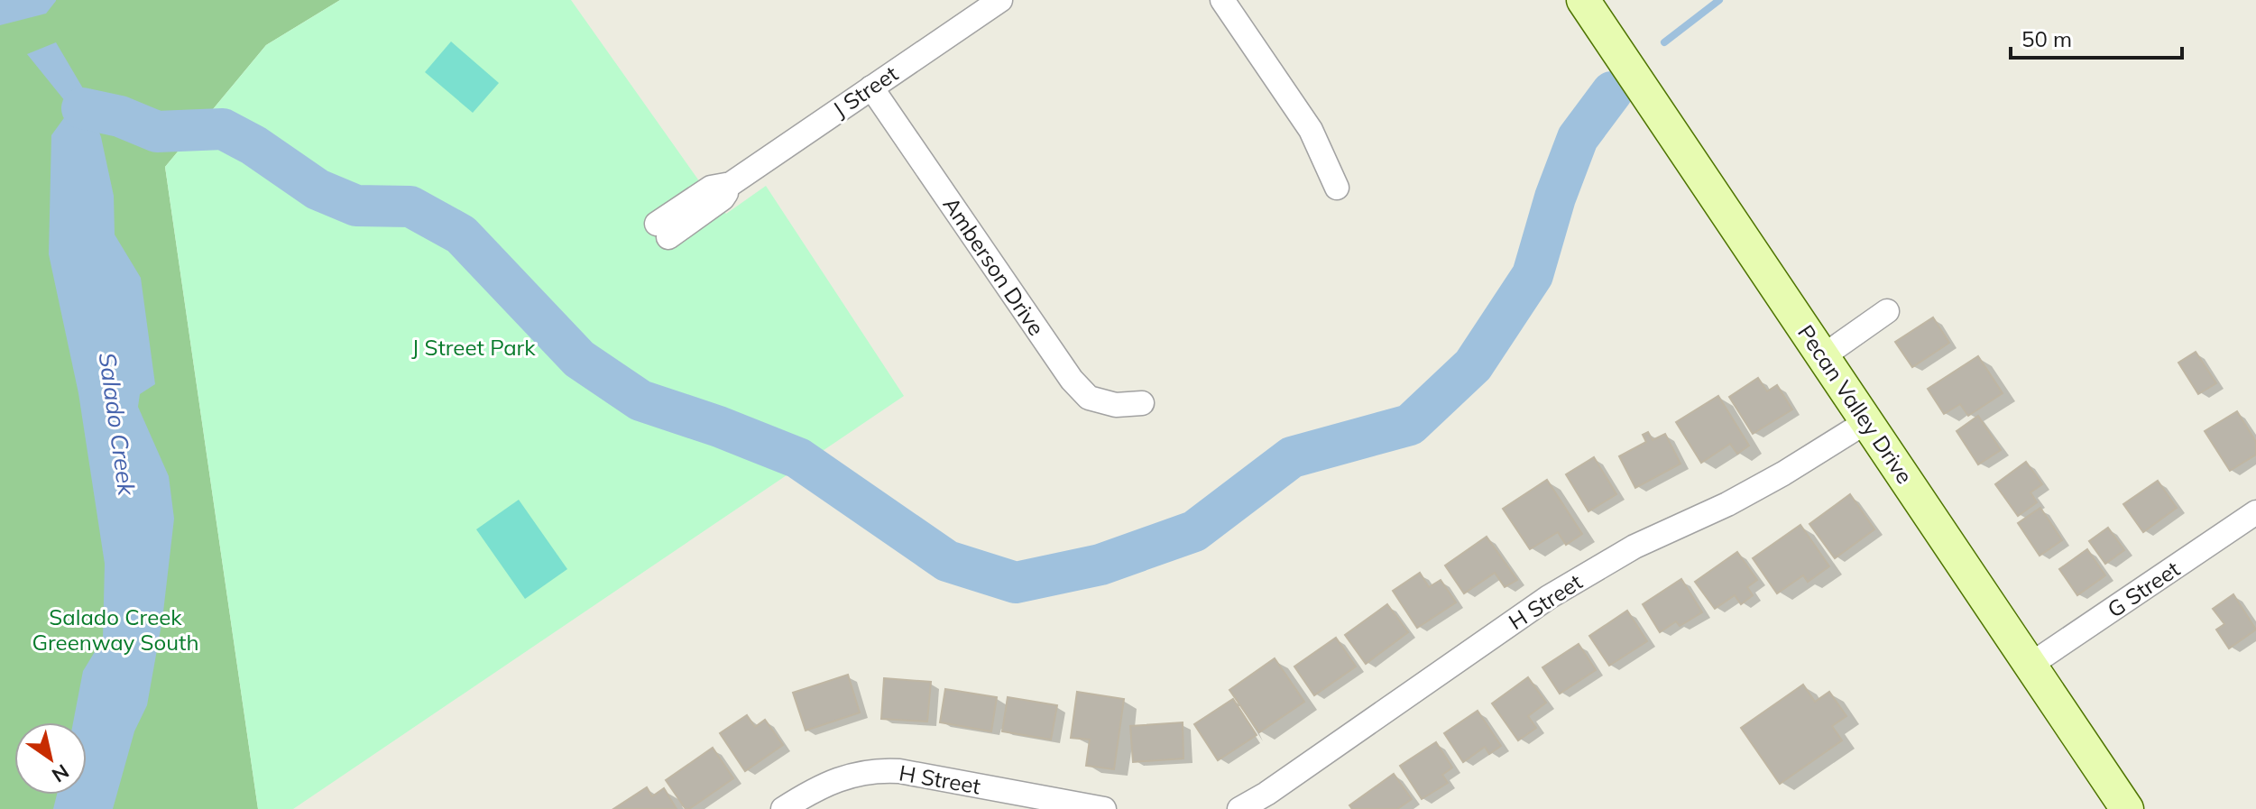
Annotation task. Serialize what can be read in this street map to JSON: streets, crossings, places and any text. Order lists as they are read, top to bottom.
{
  "streets": {
    "main road": ["Pecan Valley Drive"],
    "street": [
      "J Street",
      "Amberson Drive",
      "G Street",
      "H Street"
    ]
  },
  "crossings": [
    ["J Street", "Amberson Drive"],
    ["Pecan Valley Drive", "G Street"],
    ["Pecan Valley Drive", "H Street"]
  ],
  "water": ["Salado Creek"],
  "parks": ["J Street Park", "Salado Creek Greenway South"],
  "scale_bar": "50 m",
  "north": "bottom right"
}
